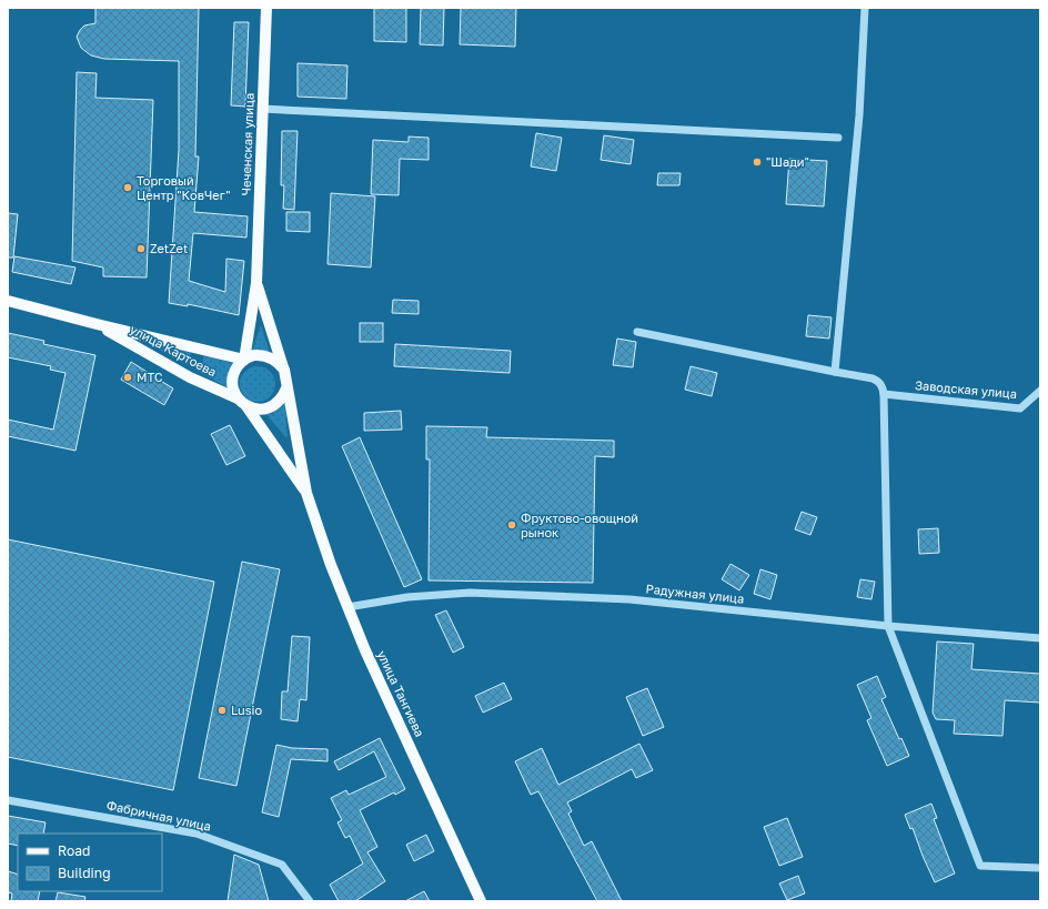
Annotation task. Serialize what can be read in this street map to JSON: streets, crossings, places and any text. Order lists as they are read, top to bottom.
{
  "streets": {
    "main road": ["Чеченская улица", "улица Картоева", "улица Тангиева"],
    "street": ["Заводская улица", "Радужная улица", "Фабричная улица"]
  },
  "crossings": [
    ["Чеченская улица", "улица Картоева"],
    ["Радужная улица", "улица Тангиева"]
  ],
  "places": [
    "\"Шади\"",
    "Торговый Центр \"КовЧег\"",
    "ZetZet",
    "МТС",
    "Фруктово-овощной рынок",
    "Lusio"
  ],
  "legend": ["Road", "Building"]
}
